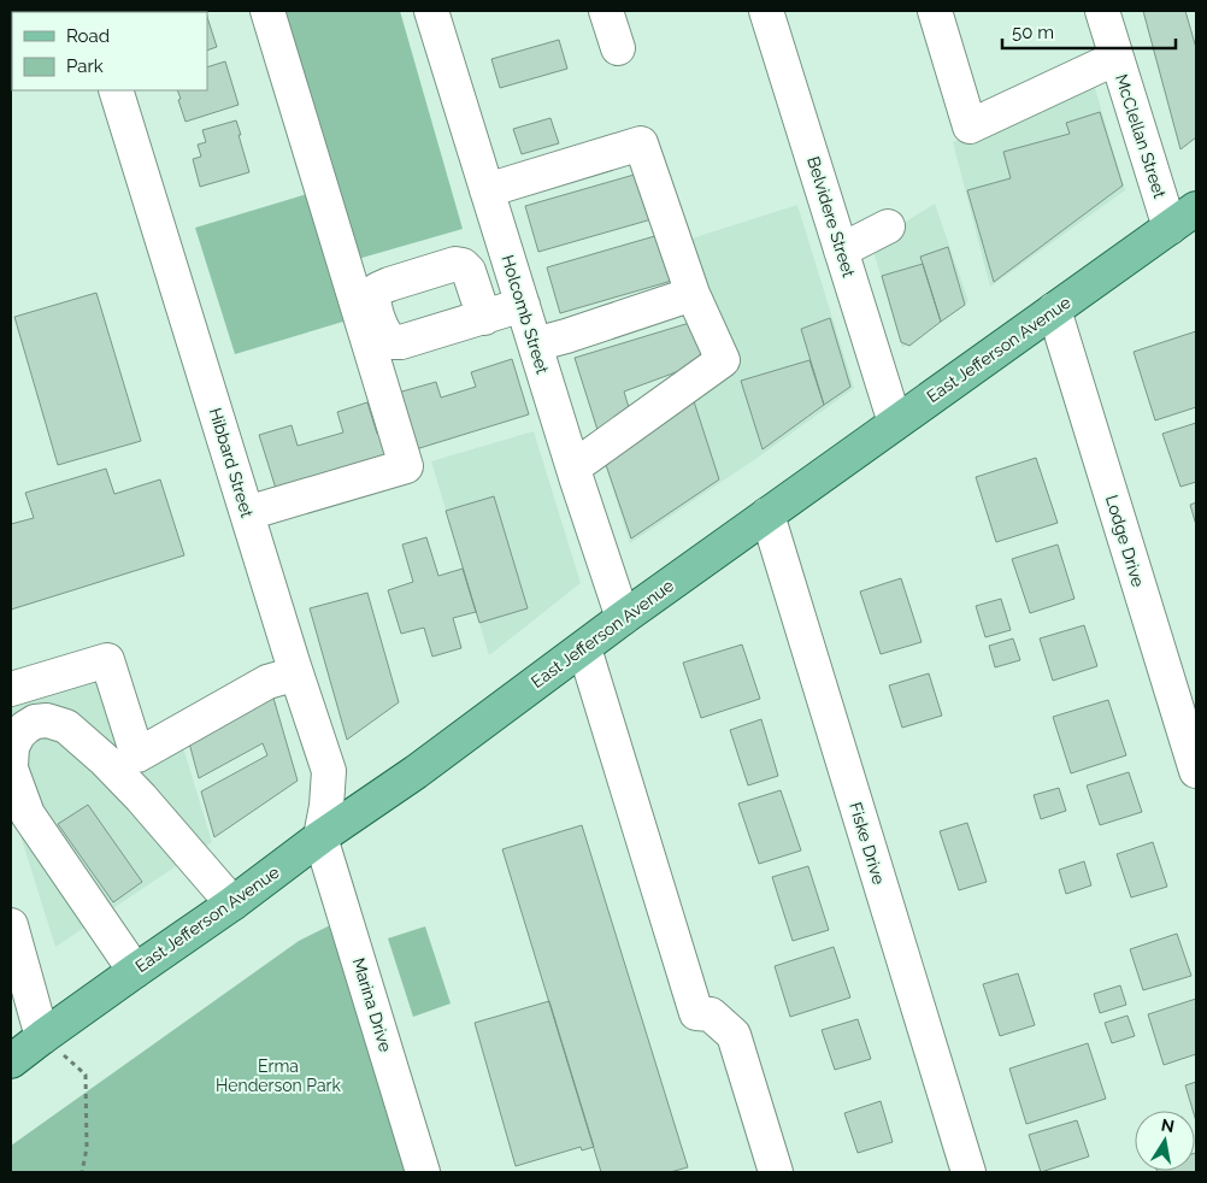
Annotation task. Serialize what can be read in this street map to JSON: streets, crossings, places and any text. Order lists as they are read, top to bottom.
{
  "streets": {
    "main road": ["East Jefferson Avenue"],
    "street": [
      "McClellan Street",
      "Belvidere Street",
      "Holcomb Street",
      "Hibbard Street",
      "Lodge Drive",
      "Fiske Drive",
      "Marina Drive"
    ]
  },
  "crossings": [
    ["McClellan Street", "East Jefferson Avenue"],
    ["Belvidere Street", "East Jefferson Avenue"],
    ["Holcomb Street", "East Jefferson Avenue"],
    ["East Jefferson Avenue", "Hibbard Street"],
    ["East Jefferson Avenue", "Lodge Drive"],
    ["East Jefferson Avenue", "Fiske Drive"],
    ["East Jefferson Avenue", "Marina Drive"],
    ["Hibbard Street", "Marina Drive"]
  ],
  "parks": ["Erma Henderson Park"],
  "legend": ["Road", "Park"],
  "scale_bar": "50 m",
  "north": "top"
}
